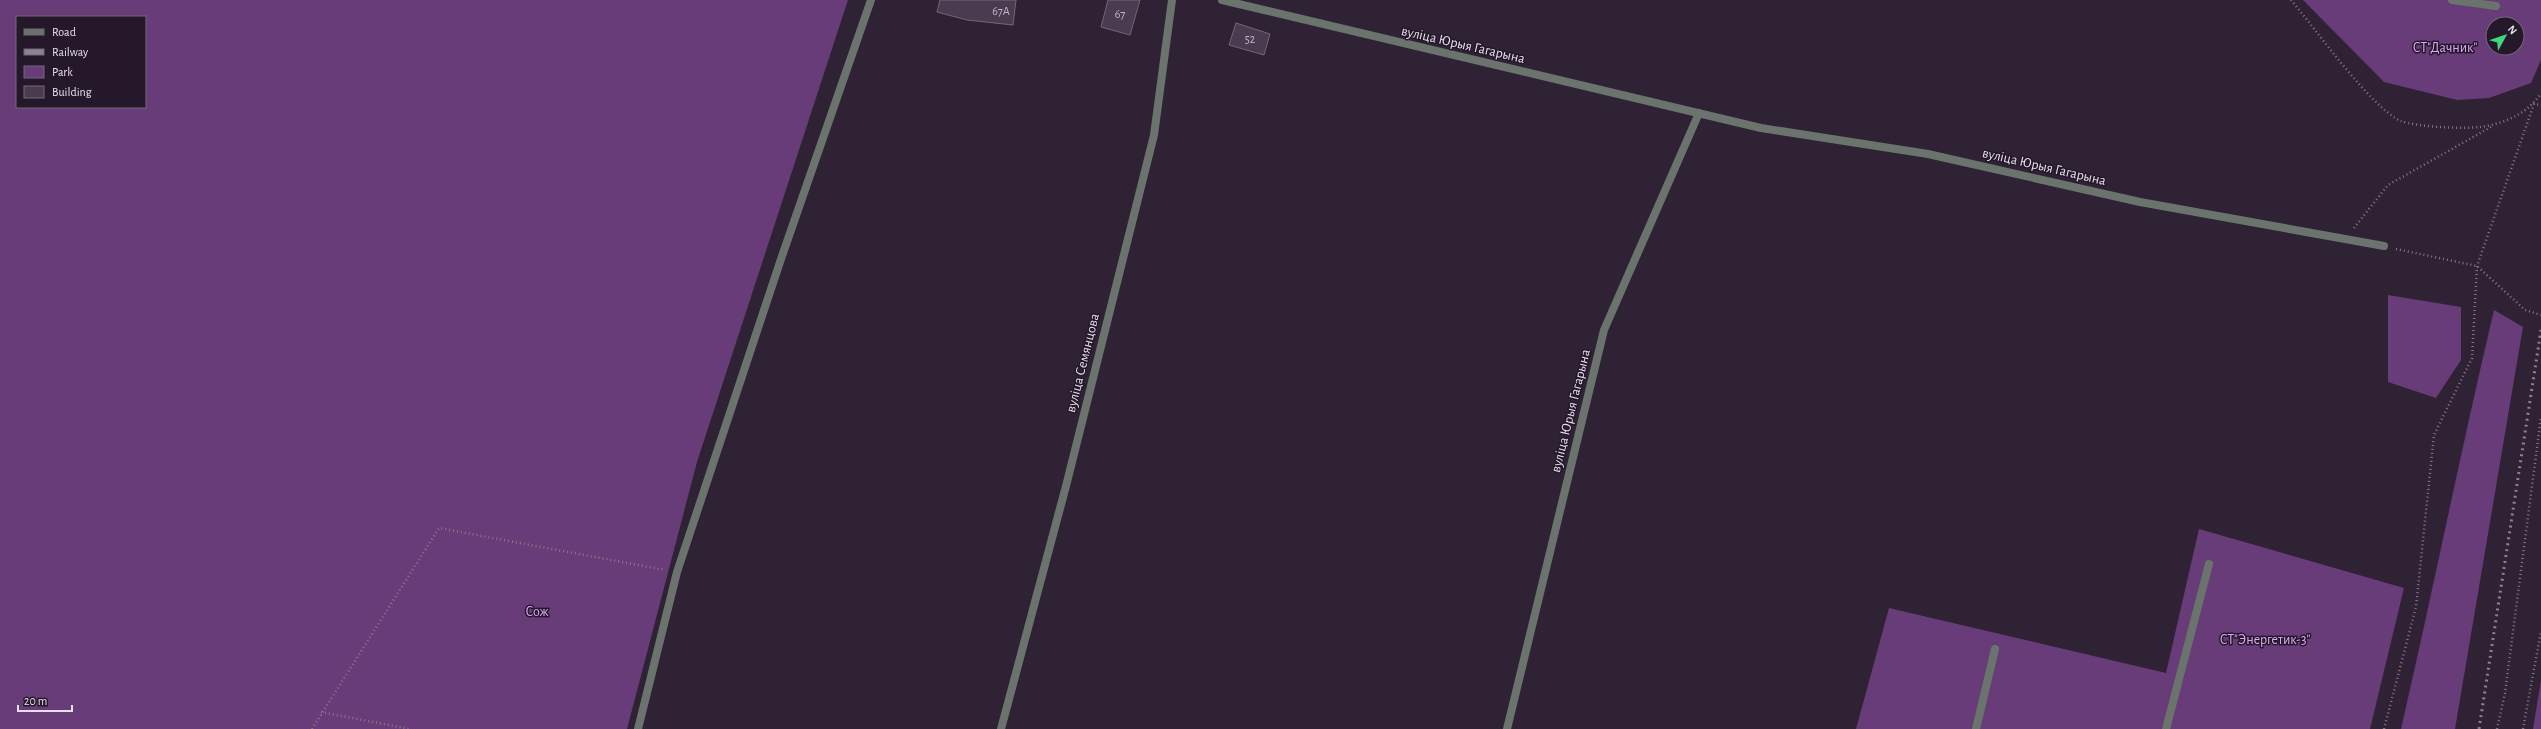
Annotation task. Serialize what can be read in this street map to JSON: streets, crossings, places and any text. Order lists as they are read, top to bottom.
{
  "streets": {
    "street": ["вуліца Юрыя Гагарына", "вуліца Семянцова"]
  },
  "parks": ["СТ\"Дачник\"", "Сож", "СТ\"Энергетик-3\""],
  "house_numbers": ["67А", "67", "52"],
  "legend": [
    "Road",
    "Railway",
    "Park",
    "Building"
  ],
  "scale_bar": "20 m",
  "north": "top right"
}
